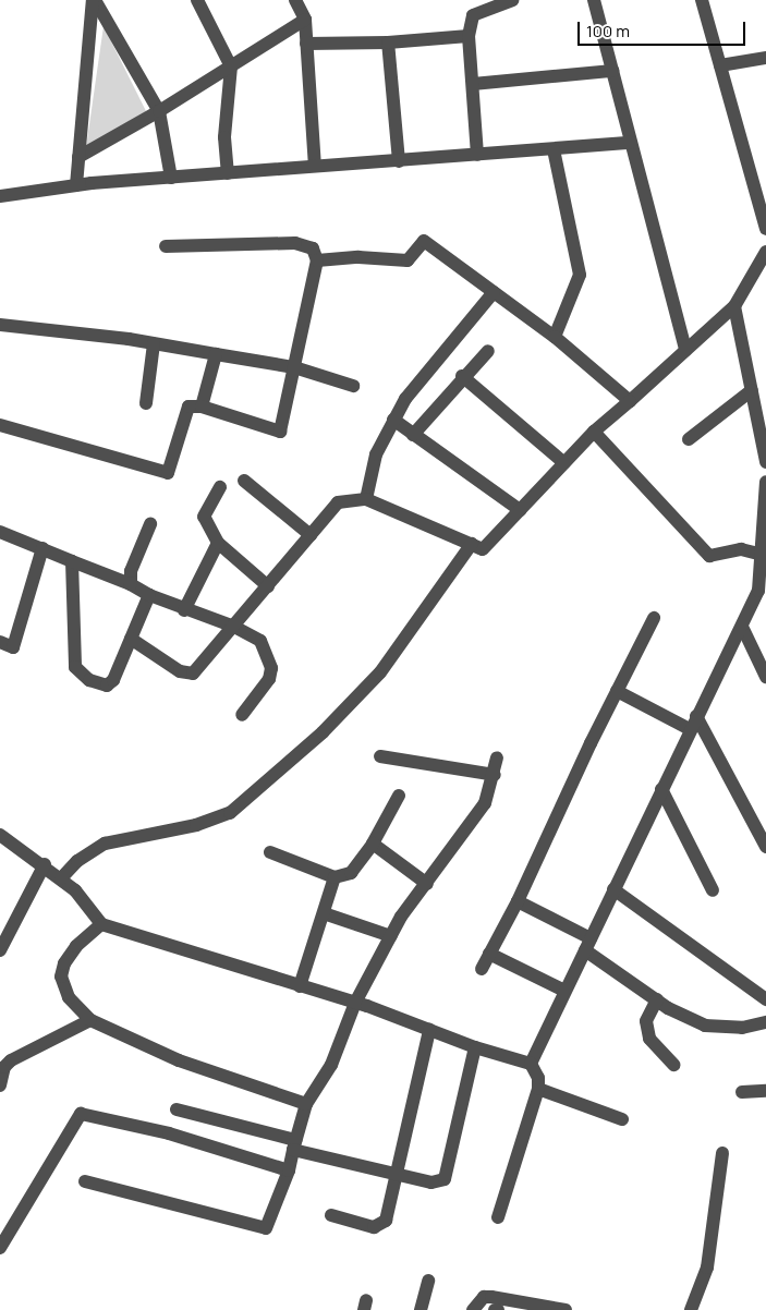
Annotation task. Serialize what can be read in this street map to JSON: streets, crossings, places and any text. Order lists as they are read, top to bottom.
{
  "scale_bar": "100 m"
}
